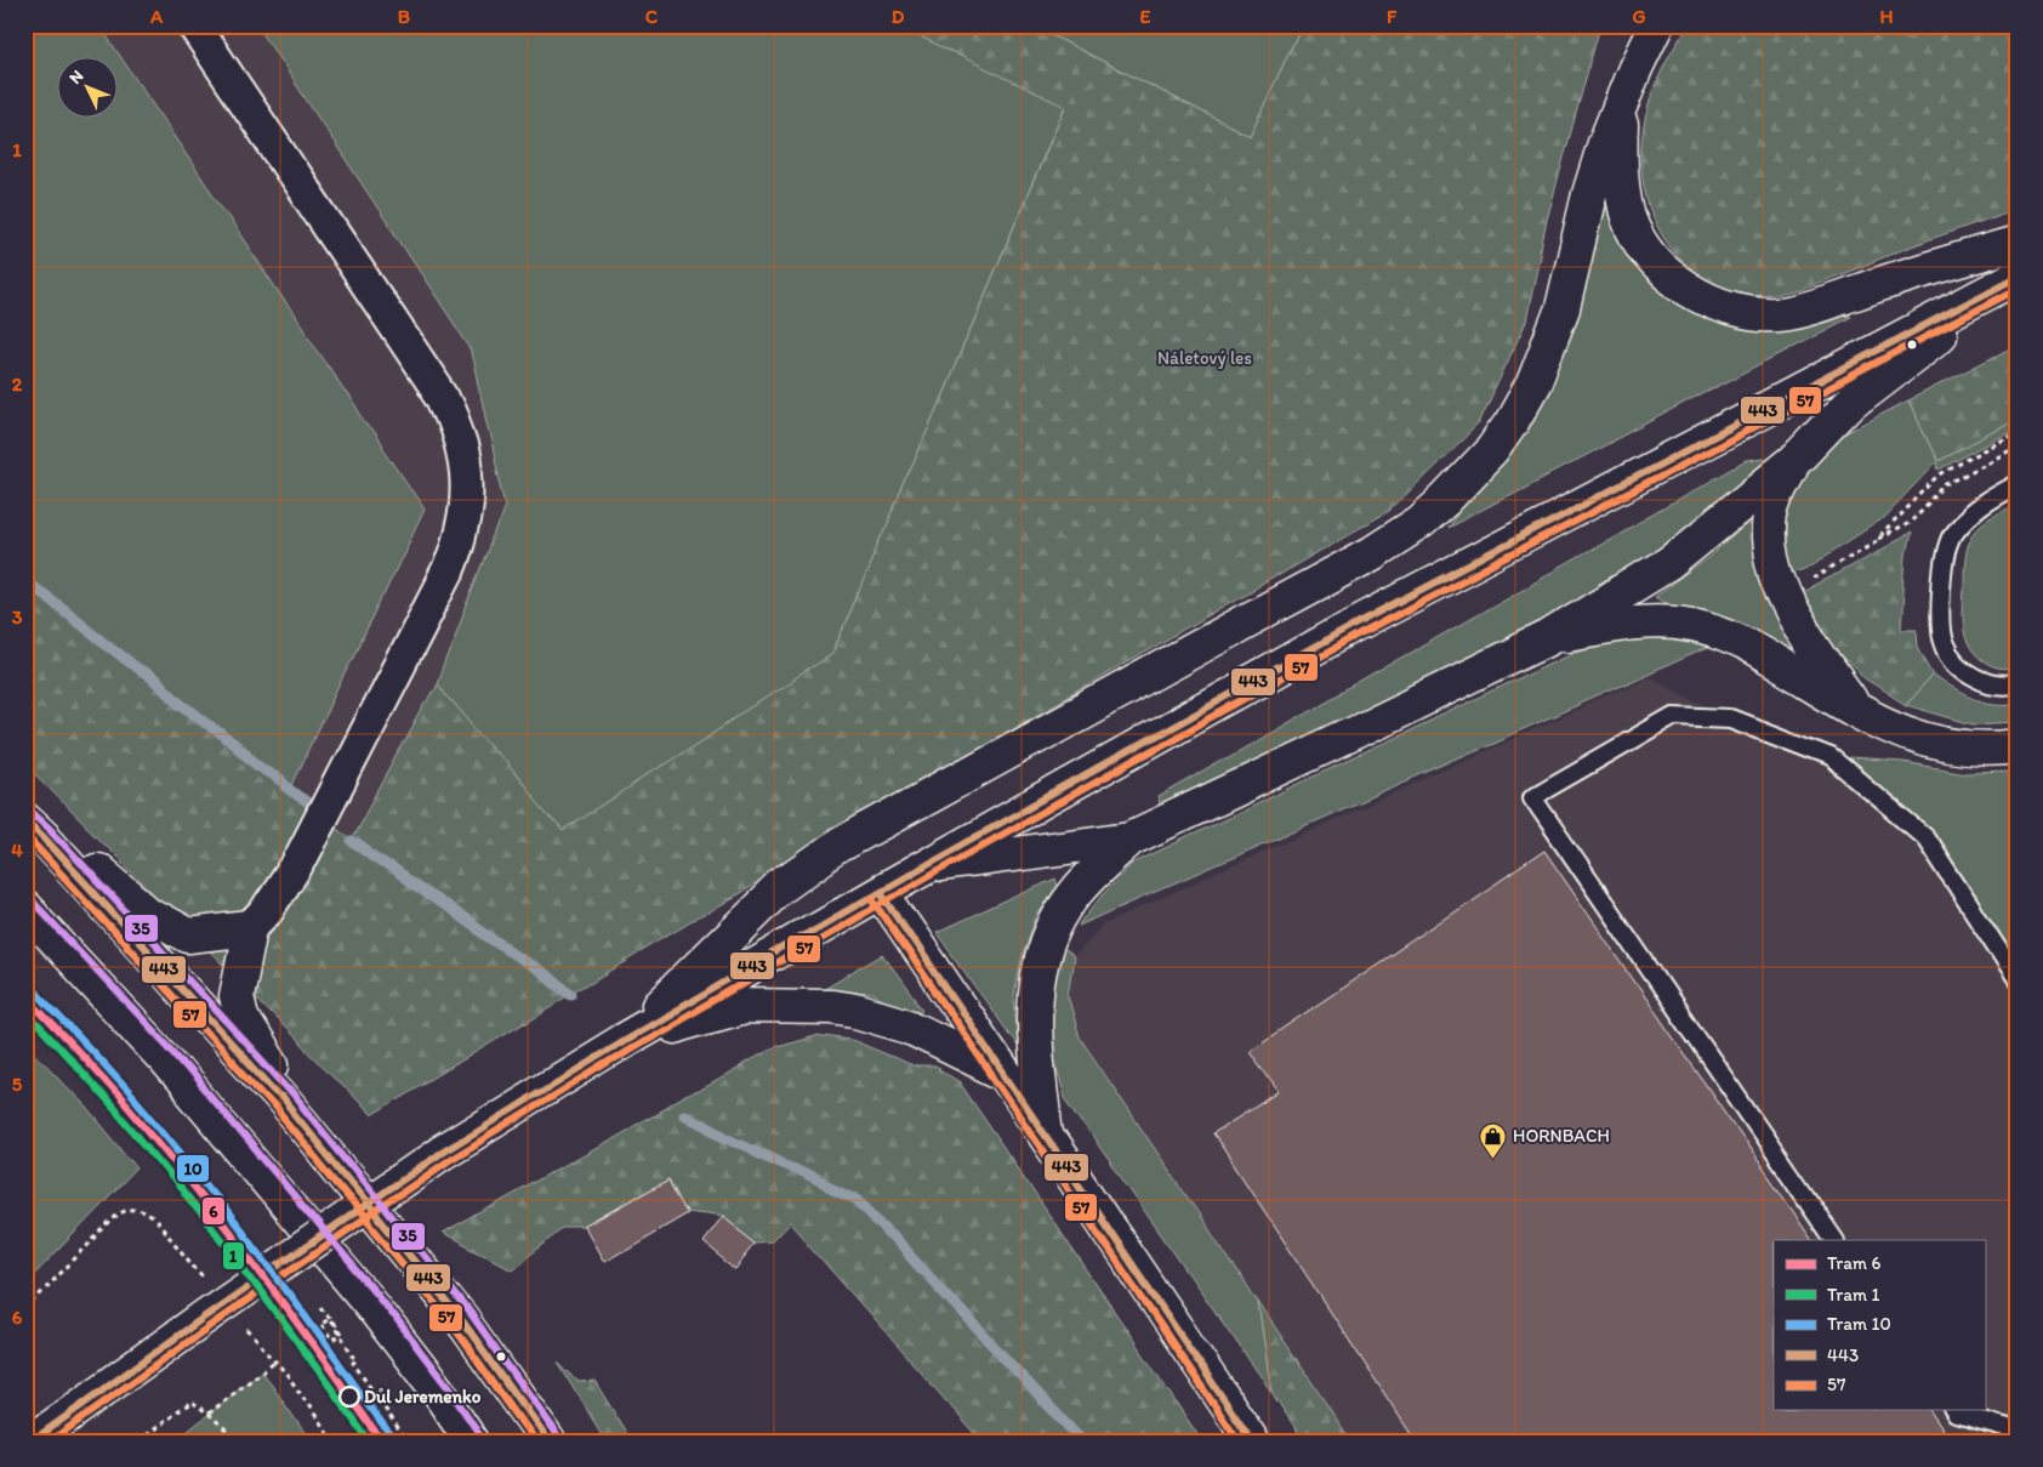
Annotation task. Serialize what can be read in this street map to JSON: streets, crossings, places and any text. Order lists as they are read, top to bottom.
{
  "parks": ["Náletový les"],
  "places": {
    "shop": ["HORNBACH"],
    "other": ["Důl Jeremenko"]
  },
  "lines": [
    "transit line 443",
    "transit line 57",
    "transit line 35",
    "tram line 10",
    "tram line 6",
    "tram line 1"
  ],
  "legend": [
    "Tram 6",
    "Tram 1",
    "Tram 10",
    "443",
    "57"
  ],
  "north": "top left",
  "grid": {
    "columns": [
      "A",
      "B",
      "C",
      "D",
      "E",
      "F",
      "G",
      "H"
    ],
    "rows": [
      "1",
      "2",
      "3",
      "4",
      "5",
      "6"
    ]
  }
}
